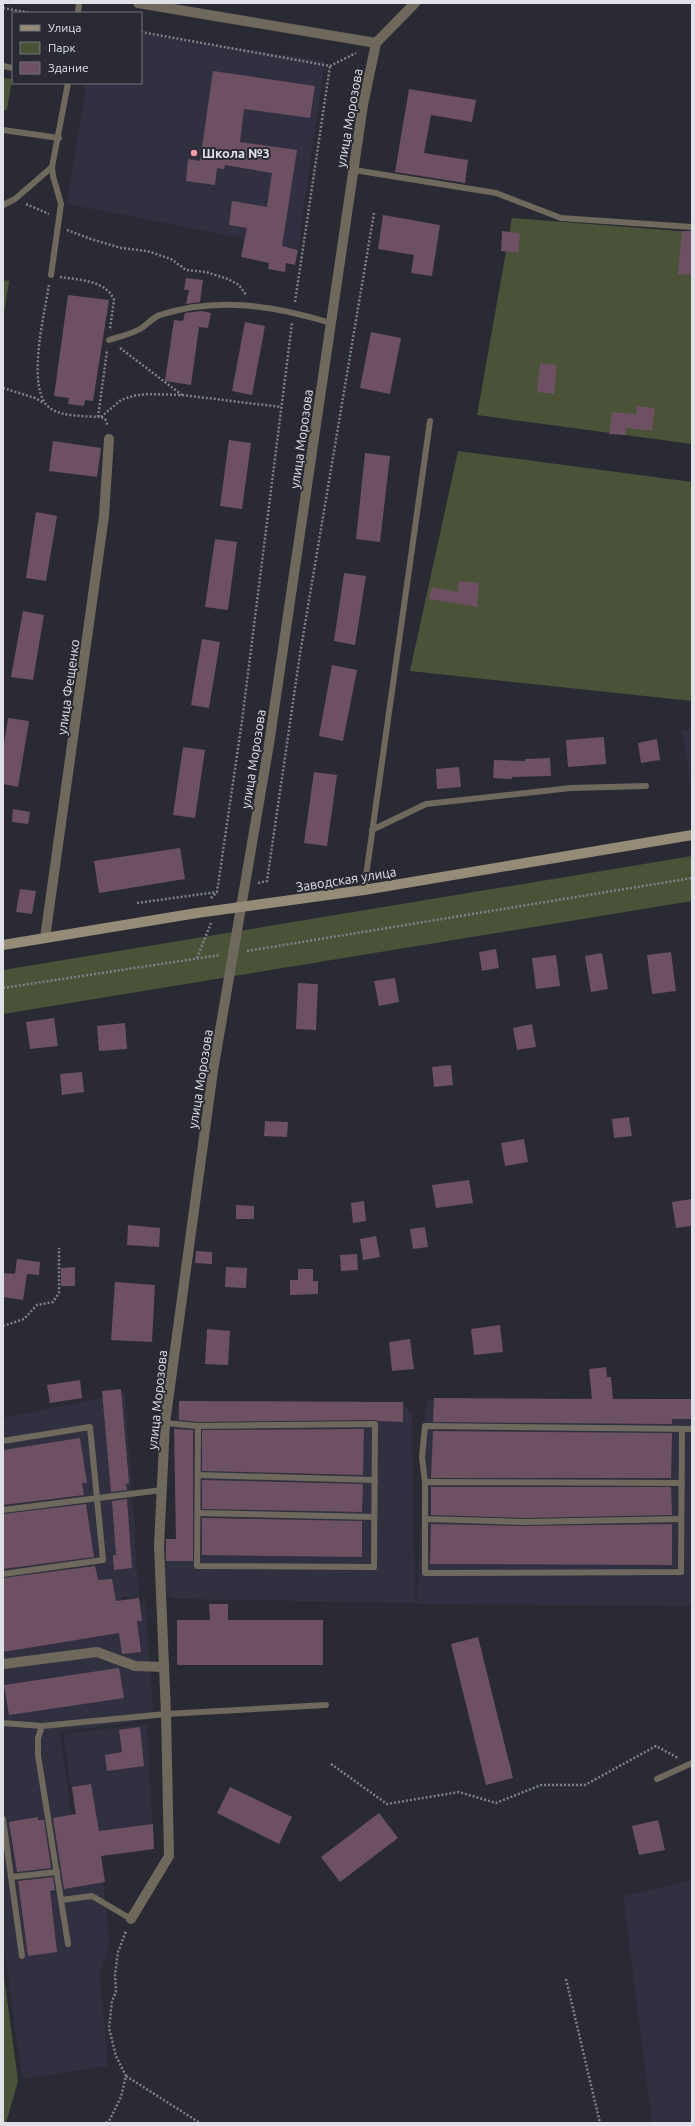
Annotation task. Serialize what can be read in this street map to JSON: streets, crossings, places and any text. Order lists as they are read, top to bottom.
{
  "streets": {
    "street": ["улица Морозова", "улица Фещенко", "Заводская улица"]
  },
  "crossings": [
    ["улица Морозова", "Заводская улица"],
    ["улица Фещенко", "Заводская улица"]
  ],
  "places": ["Школа №3"],
  "legend": ["Улица", "Парк", "Здание"]
}
